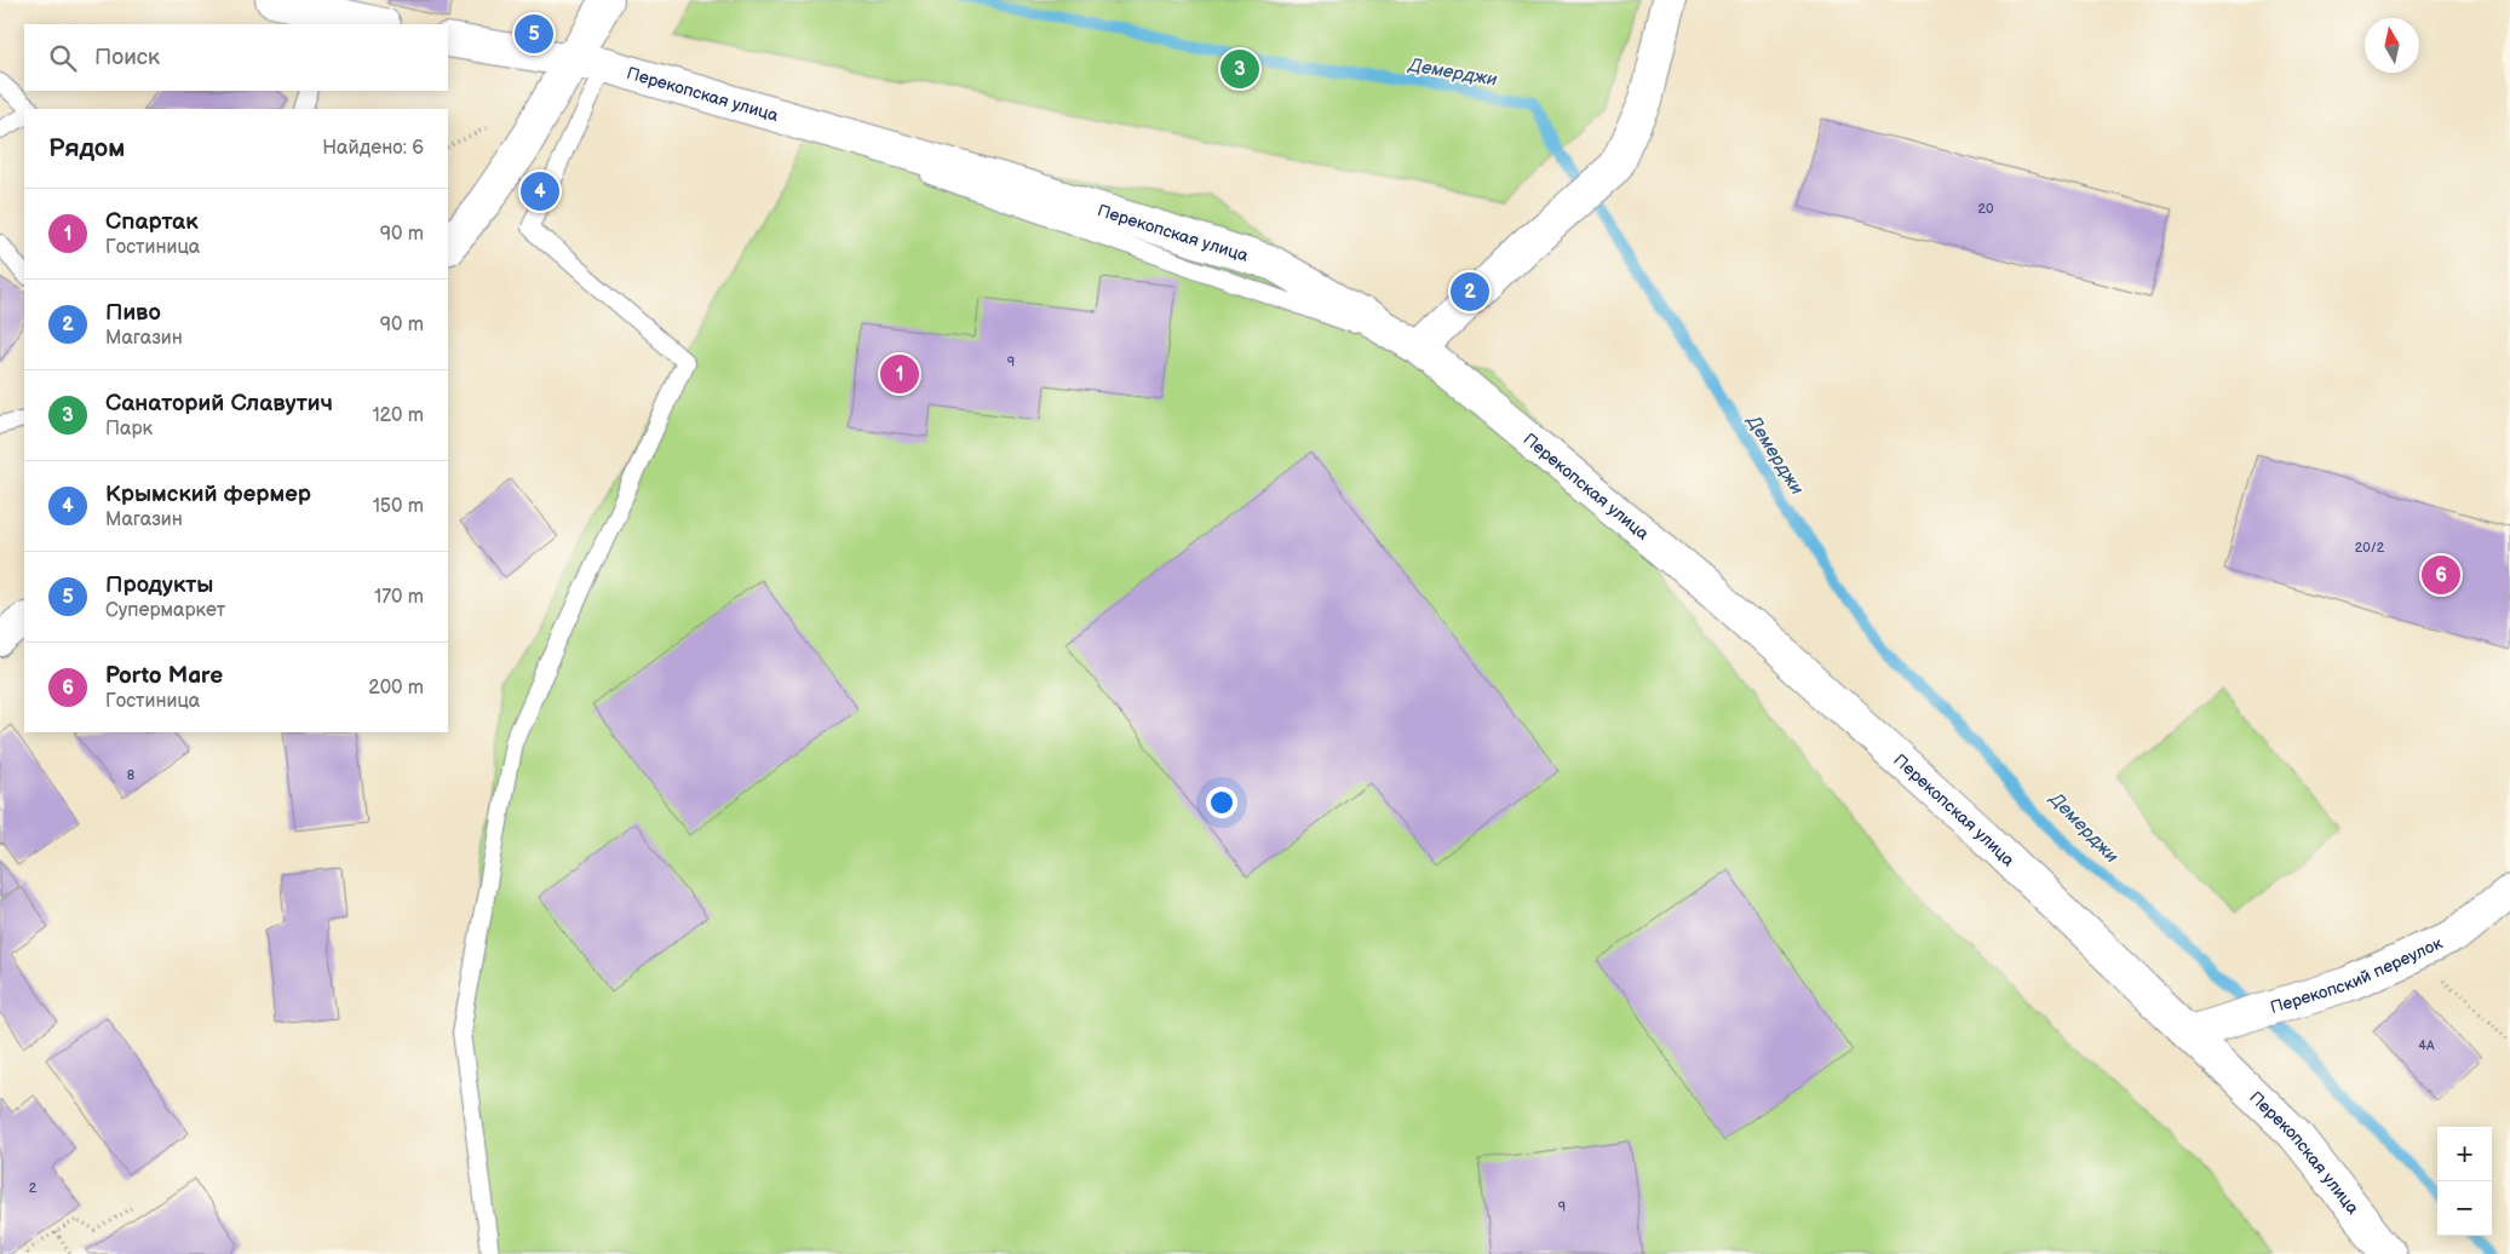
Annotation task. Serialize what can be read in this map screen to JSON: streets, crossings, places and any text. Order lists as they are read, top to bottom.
{
  "streets": {
    "street": ["Перекопская улица", "Перекопский переулок"]
  },
  "crossings": [
    ["Перекопская улица", "Перекопский переулок"]
  ],
  "water": ["Демерджи"],
  "house_numbers": [
    "20",
    "9",
    "20/2",
    "8",
    "4А",
    "2",
    "9"
  ],
  "north": "top",
  "page": {
    "pins": [
      "5",
      "3",
      "4",
      "2",
      "1",
      "6"
    ],
    "search": "Поиск",
    "heading": ["Рядом", "Найдено: 6"],
    "list": [
      {
        "mark": "1",
        "name": "Спартак",
        "note": "Гостиница",
        "value": "90 m"
      },
      {
        "mark": "2",
        "name": "Пиво",
        "note": "Магазин",
        "value": "90 m"
      },
      {
        "mark": "3",
        "name": "Санаторий Славутич",
        "note": "Парк",
        "value": "120 m"
      },
      {
        "mark": "4",
        "name": "Крымский фермер",
        "note": "Магазин",
        "value": "150 m"
      },
      {
        "mark": "5",
        "name": "Продукты",
        "note": "Супермаркет",
        "value": "170 m"
      },
      {
        "mark": "6",
        "name": "Porto Mare",
        "note": "Гостиница",
        "value": "200 m"
      }
    ],
    "map_buttons": ["+", "−"]
  }
}
